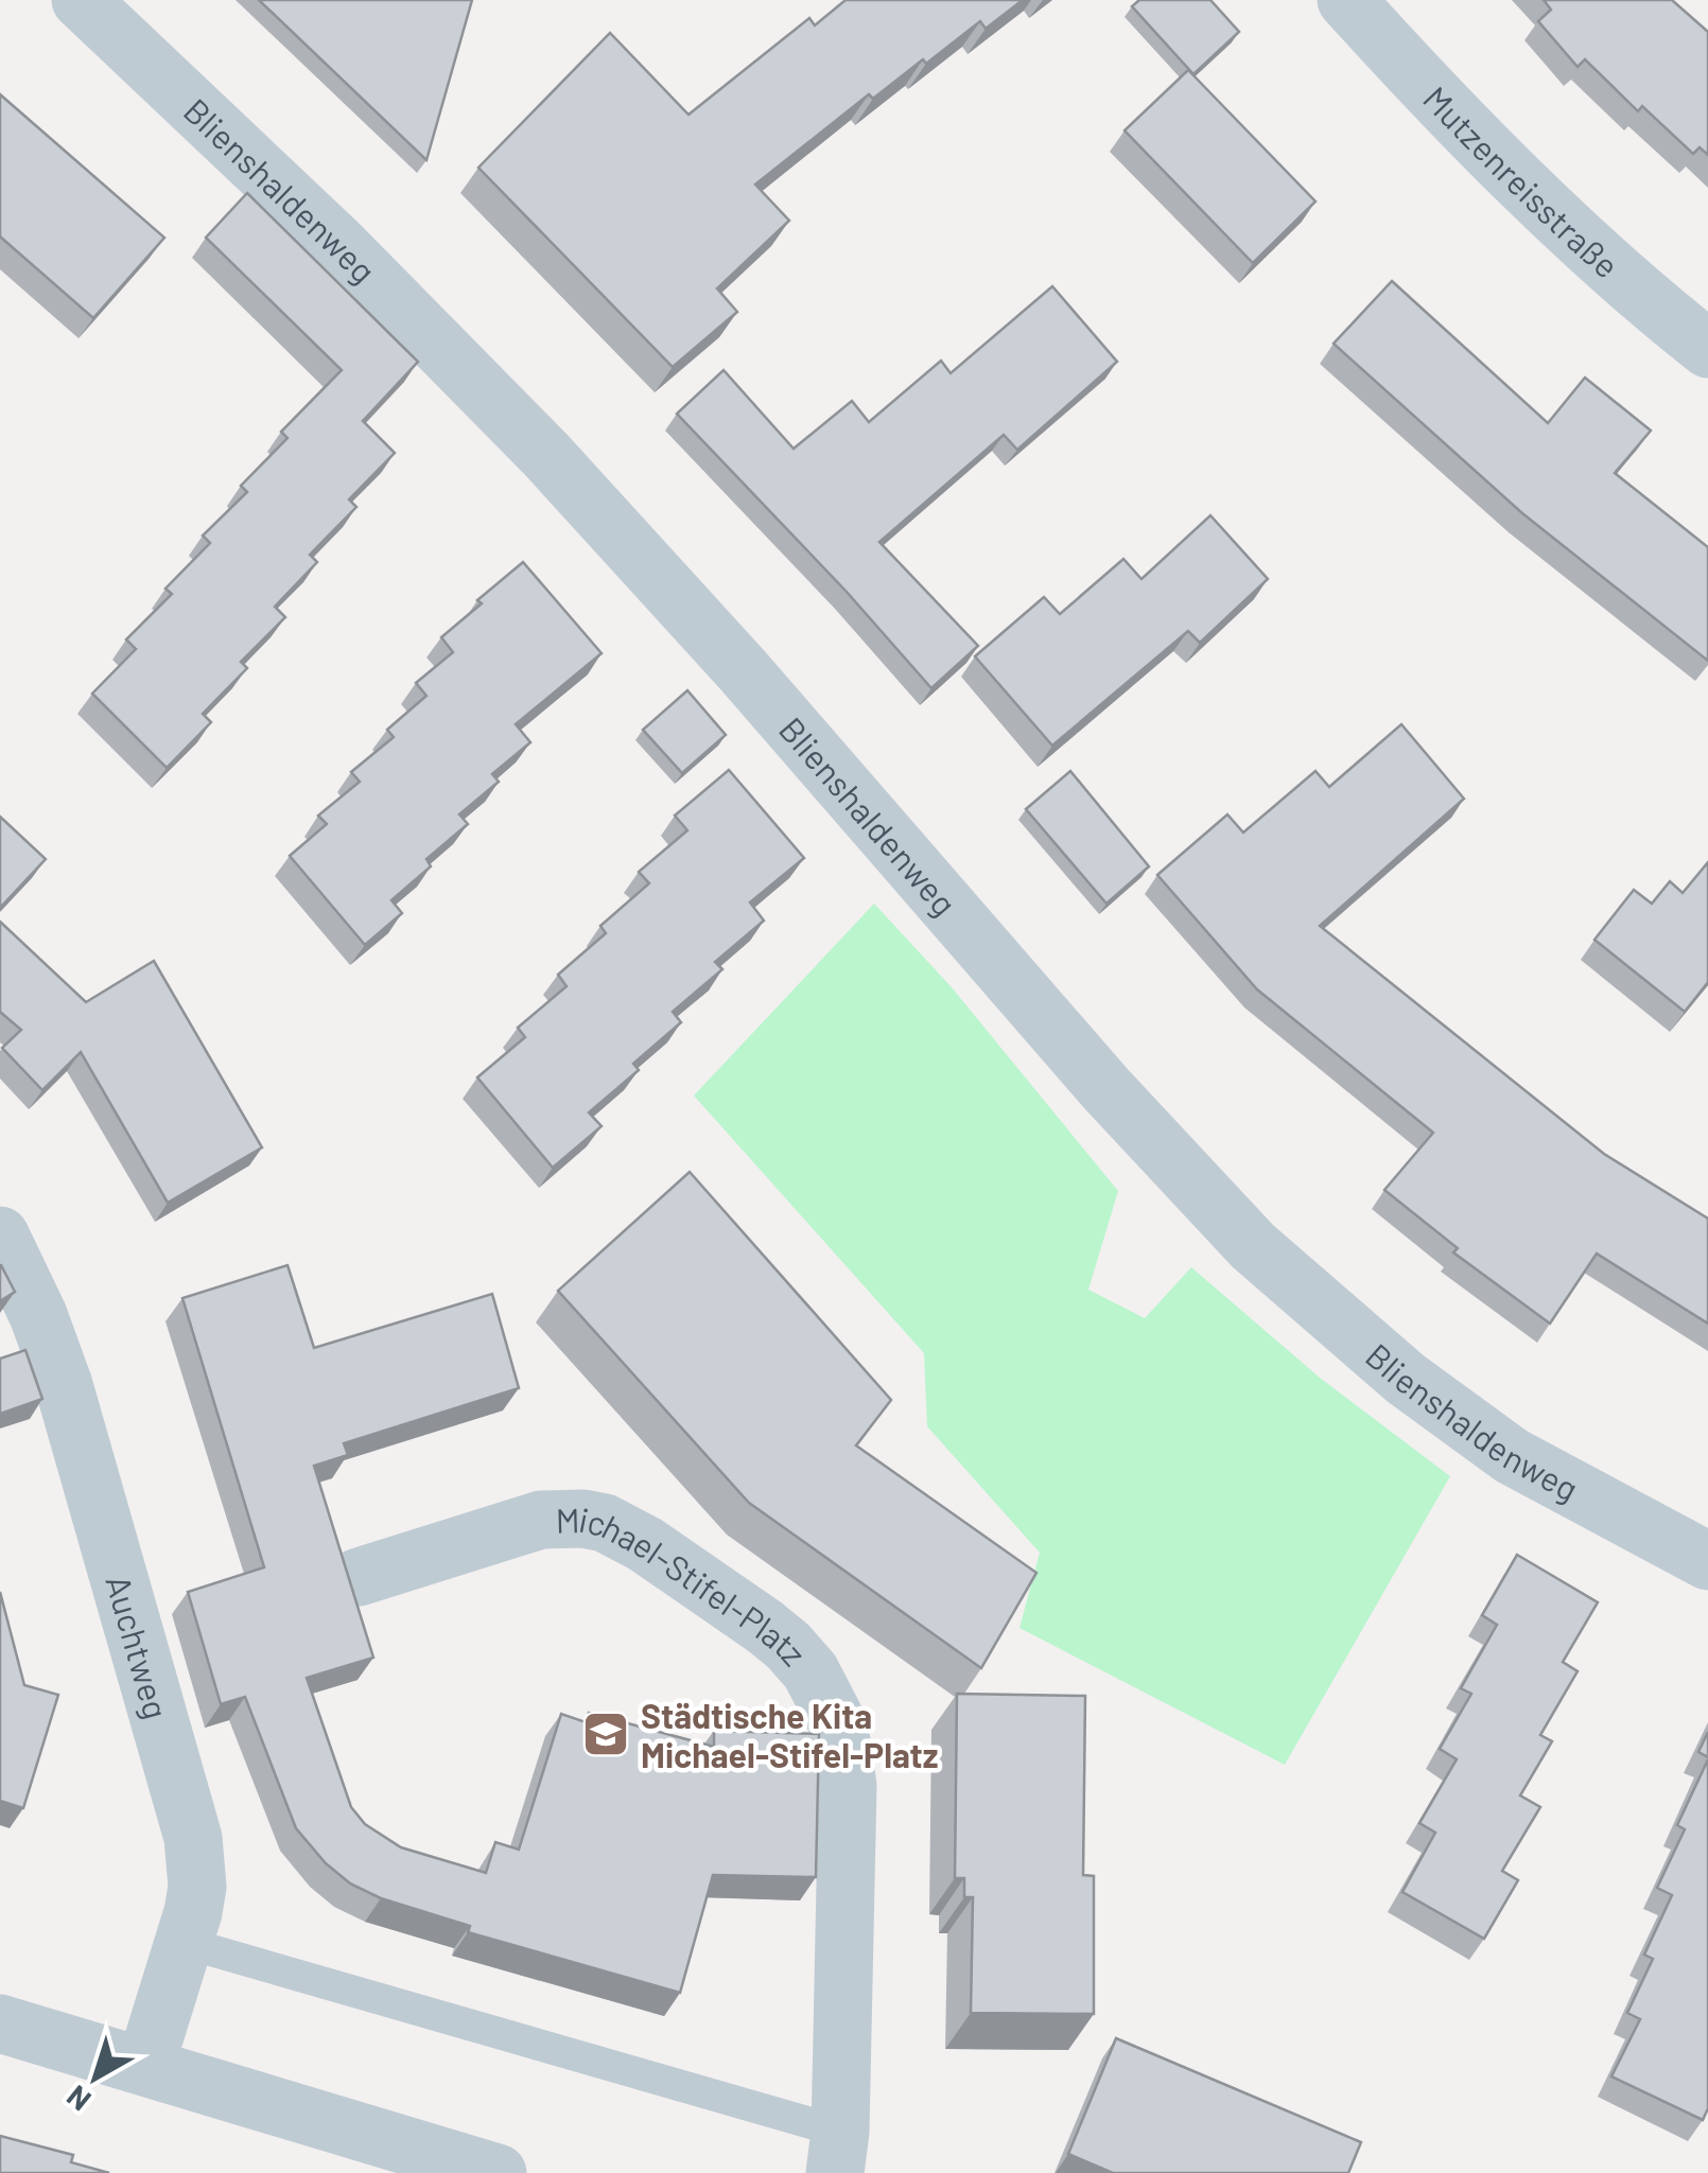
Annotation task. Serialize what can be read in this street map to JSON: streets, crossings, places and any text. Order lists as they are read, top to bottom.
{
  "streets": {
    "street": [
      "Mutzenreisstraße",
      "Blienshaldenweg",
      "Michael-Stifel-Platz",
      "Auchtweg"
    ]
  },
  "places": {
    "school or university": ["Städtische Kita Michael-Stifel-Platz"]
  },
  "north": "bottom left"
}
